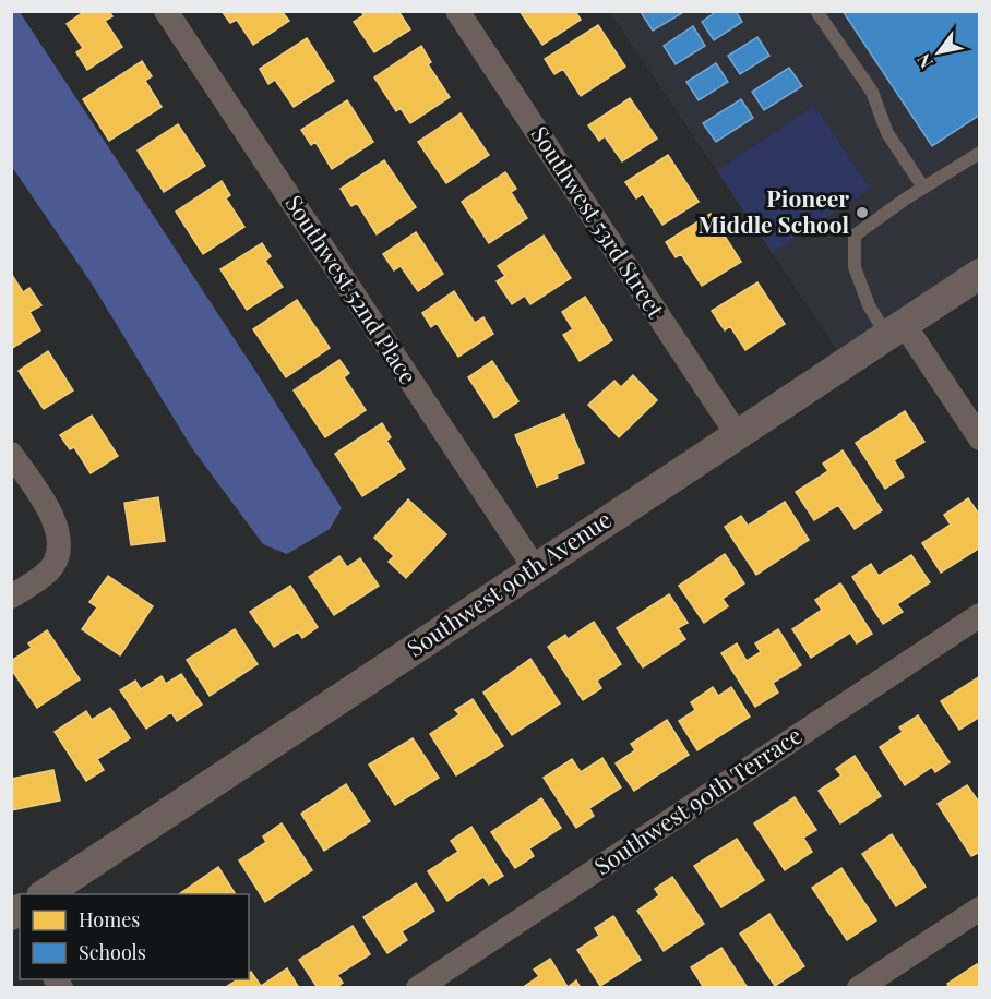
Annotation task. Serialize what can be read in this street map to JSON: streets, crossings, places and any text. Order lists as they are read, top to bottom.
{
  "streets": {
    "street": [
      "Southwest 53rd Street",
      "Southwest 52nd Place",
      "Southwest 90th Avenue",
      "Southwest 90th Terrace"
    ]
  },
  "crossings": [
    ["Southwest 53rd Street", "Southwest 90th Avenue"],
    ["Southwest 52nd Place", "Southwest 90th Avenue"]
  ],
  "places": ["Pioneer Middle School"],
  "legend": ["Homes", "Schools"],
  "north": "bottom left"
}
